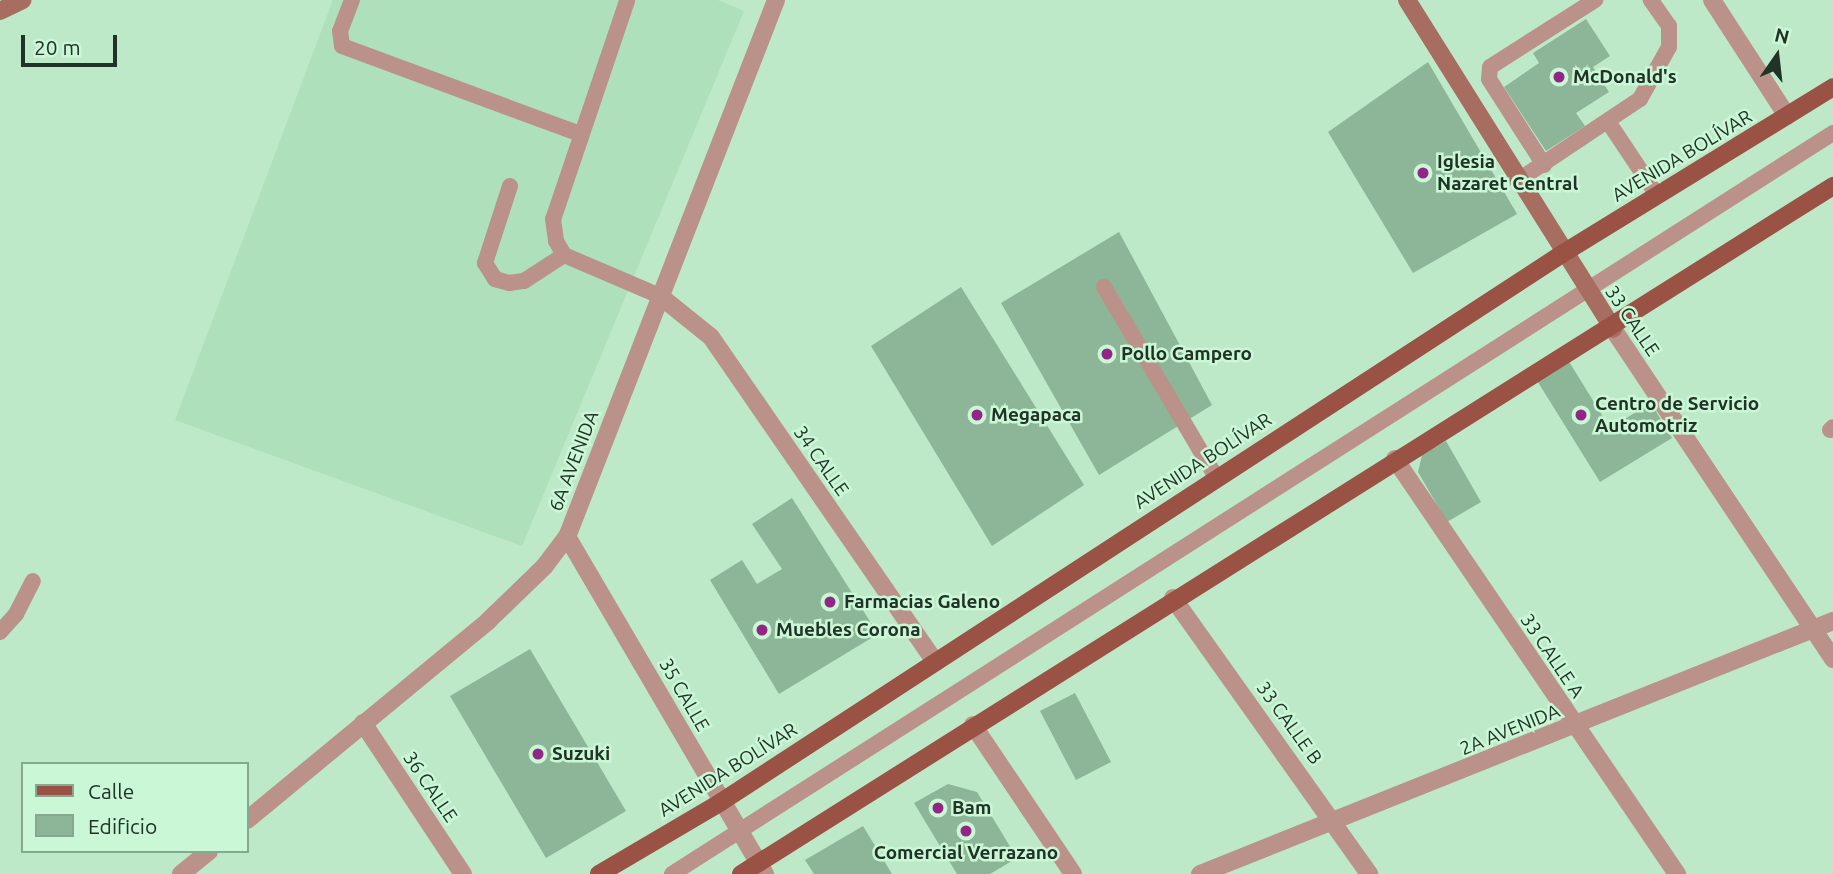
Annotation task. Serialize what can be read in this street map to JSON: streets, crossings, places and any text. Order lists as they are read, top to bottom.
{
  "streets": {
    "main road": ["AVENIDA BOLÍVAR", "33 CALLE"],
    "street": [
      "6A AVENIDA",
      "34 CALLE",
      "33 CALLE A",
      "35 CALLE",
      "33 CALLE B",
      "2A AVENIDA",
      "36 CALLE"
    ]
  },
  "crossings": [
    ["AVENIDA BOLÍVAR", "33 CALLE"],
    ["AVENIDA BOLÍVAR", "34 CALLE"],
    ["AVENIDA BOLÍVAR", "35 CALLE"],
    ["33 CALLE", "2A AVENIDA"],
    ["6A AVENIDA", "34 CALLE"],
    ["6A AVENIDA", "35 CALLE"],
    ["6A AVENIDA", "36 CALLE"],
    ["33 CALLE A", "2A AVENIDA"],
    ["33 CALLE B", "2A AVENIDA"]
  ],
  "places": [
    "McDonald's",
    "Iglesia Nazaret Central",
    "Pollo Campero",
    "Megapaca",
    "Centro de Servicio Automotriz",
    "Farmacias Galeno",
    "Muebles Corona",
    "Suzuki",
    "Bam",
    "Comercial Verrazano"
  ],
  "legend": ["Calle", "Edificio"],
  "scale_bar": "20 m",
  "north": "top"
}
